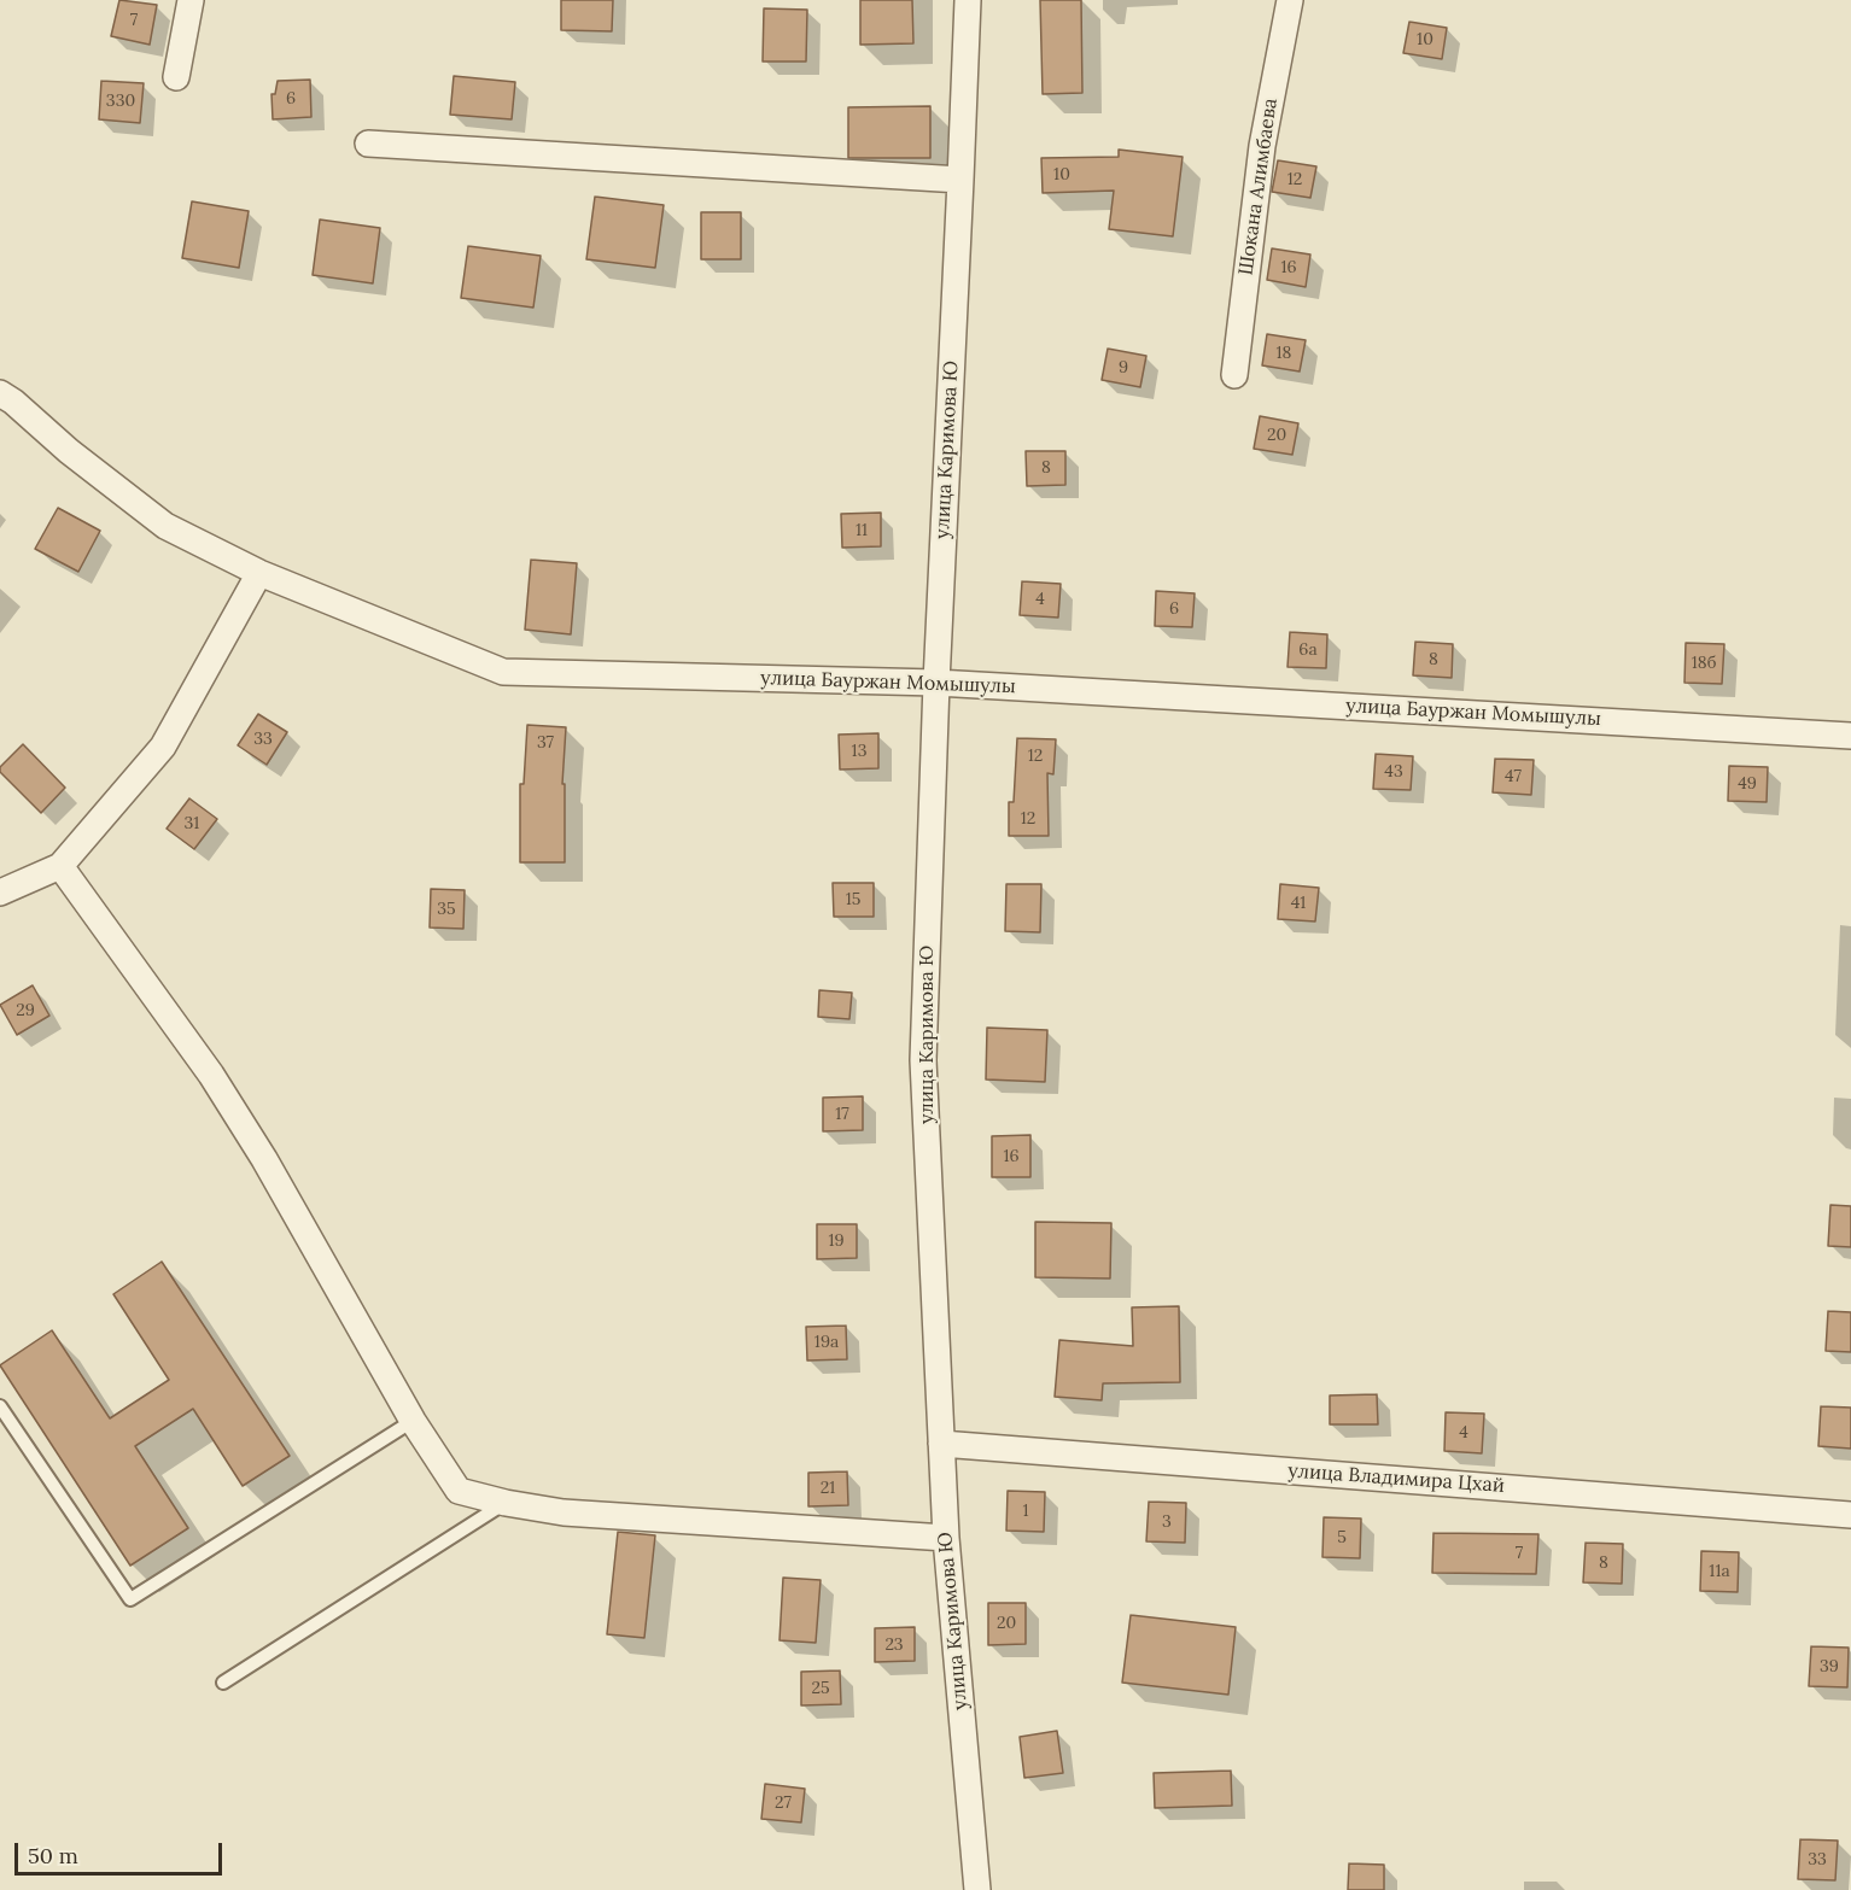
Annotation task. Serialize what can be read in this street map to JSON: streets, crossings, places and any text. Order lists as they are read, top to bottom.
{
  "streets": {
    "street": [
      "Шокана Алимбаева",
      "улица Каримова Ю",
      "улица Бауржан Момышулы",
      "улица Владимира Цхай"
    ]
  },
  "crossings": [
    ["улица Каримова Ю", "улица Бауржан Момышулы"],
    ["улица Каримова Ю", "улица Владимира Цхай"]
  ],
  "house_numbers": [
    "7",
    "10",
    "6",
    "330",
    "10",
    "12",
    "16",
    "18",
    "9",
    "20",
    "8",
    "11",
    "4",
    "6",
    "6а",
    "8",
    "18б",
    "33",
    "37",
    "13",
    "12",
    "43",
    "47",
    "49",
    "12",
    "31",
    "15",
    "41",
    "35",
    "29",
    "17",
    "16",
    "19",
    "19а",
    "4",
    "21",
    "1",
    "3",
    "5",
    "7",
    "8",
    "11а",
    "20",
    "23",
    "39",
    "25",
    "27",
    "33"
  ],
  "scale_bar": "50 m"
}
